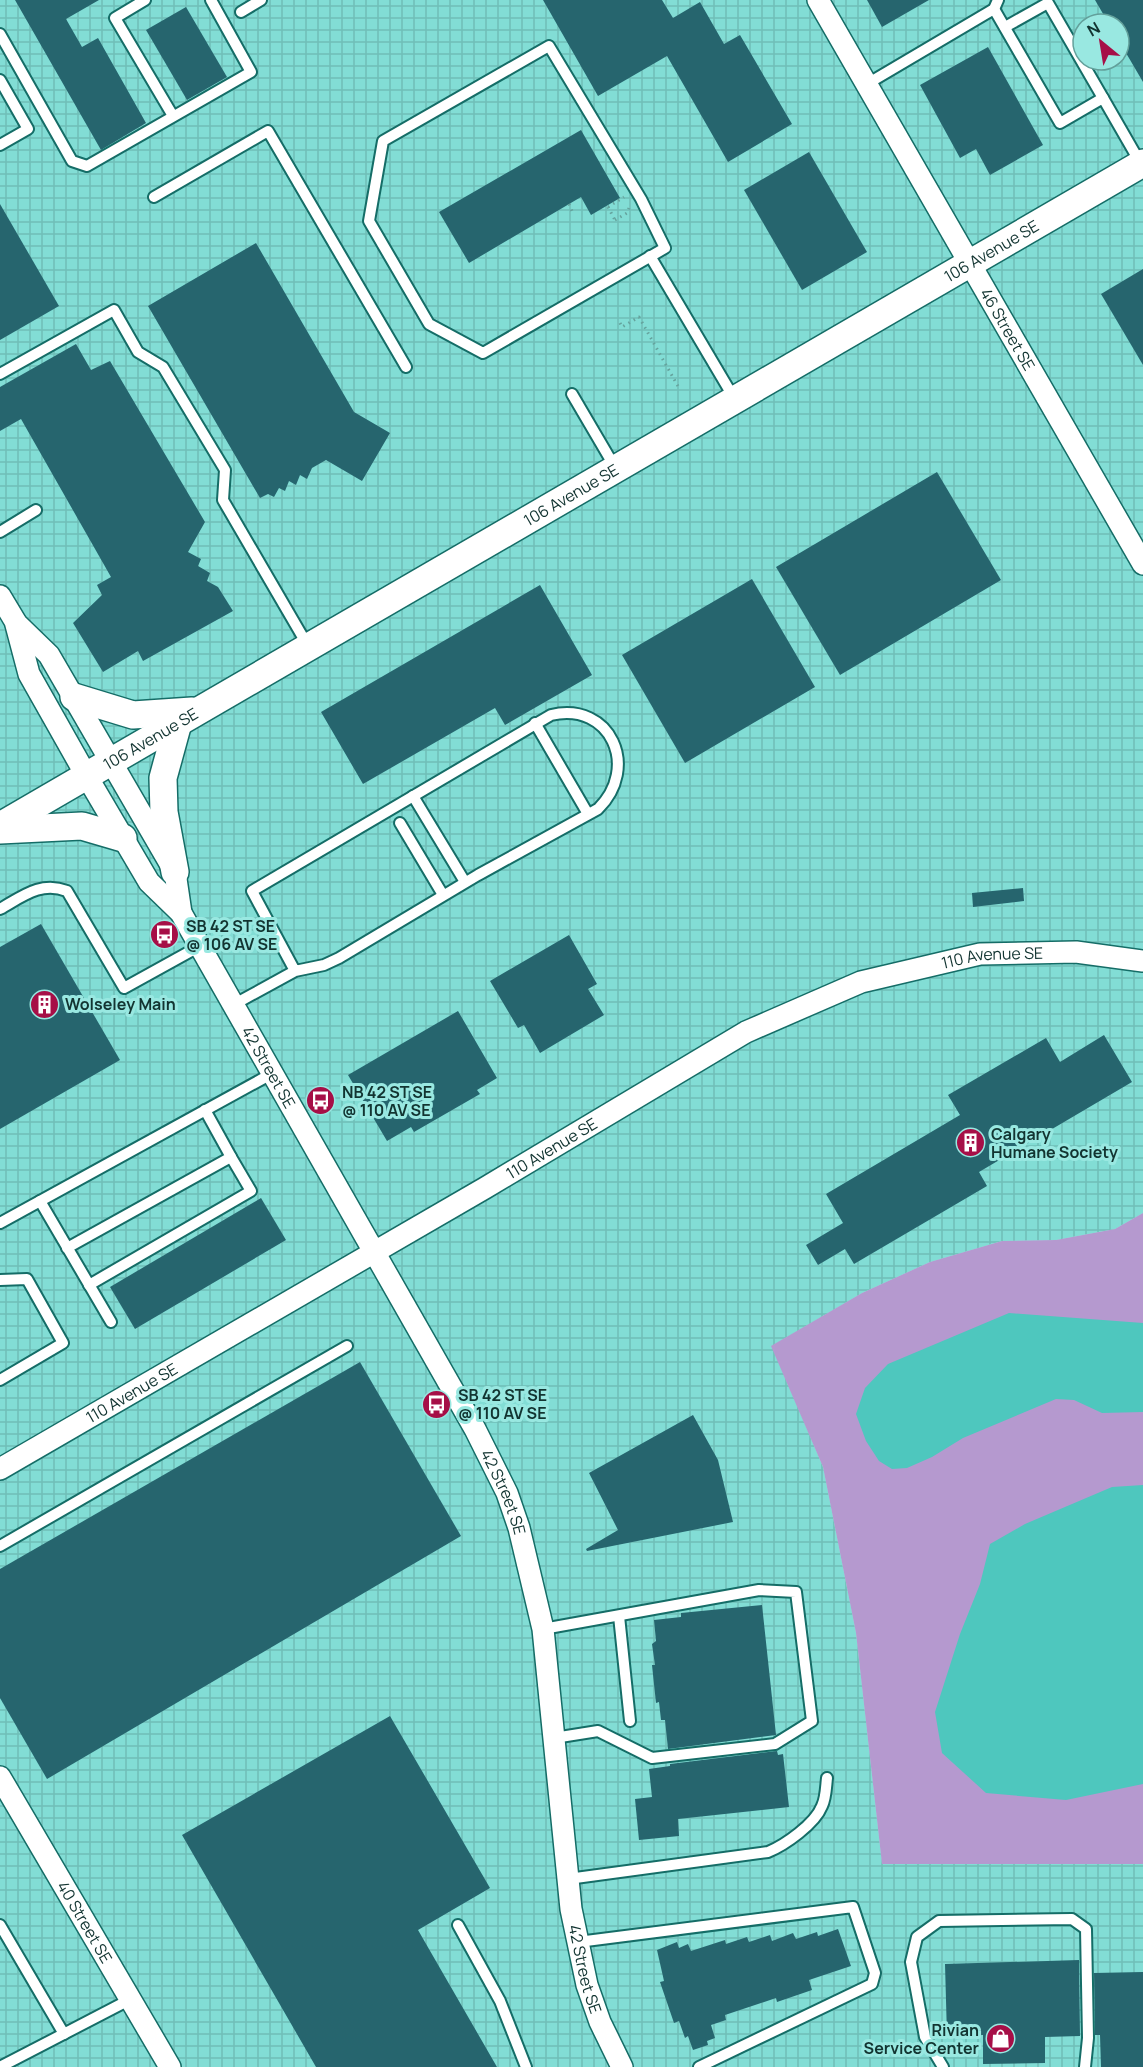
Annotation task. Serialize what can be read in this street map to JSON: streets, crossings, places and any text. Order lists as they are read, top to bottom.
{
  "streets": {
    "street": [
      "106 Avenue SE",
      "46 Street SE",
      "110 Avenue SE",
      "42 Street SE",
      "40 Street SE"
    ]
  },
  "crossings": [
    ["106 Avenue SE", "46 Street SE"],
    ["106 Avenue SE", "42 Street SE"],
    ["110 Avenue SE", "42 Street SE"]
  ],
  "places": {
    "bus stop": ["SB 42 ST SE @ 106 AV SE", "NB 42 ST SE @ 110 AV SE", "SB 42 ST SE @ 110 AV SE"],
    "building": ["Wolseley Main", "Calgary Humane Society"],
    "shop": ["Rivian Service Center"]
  },
  "north": "top left"
}
